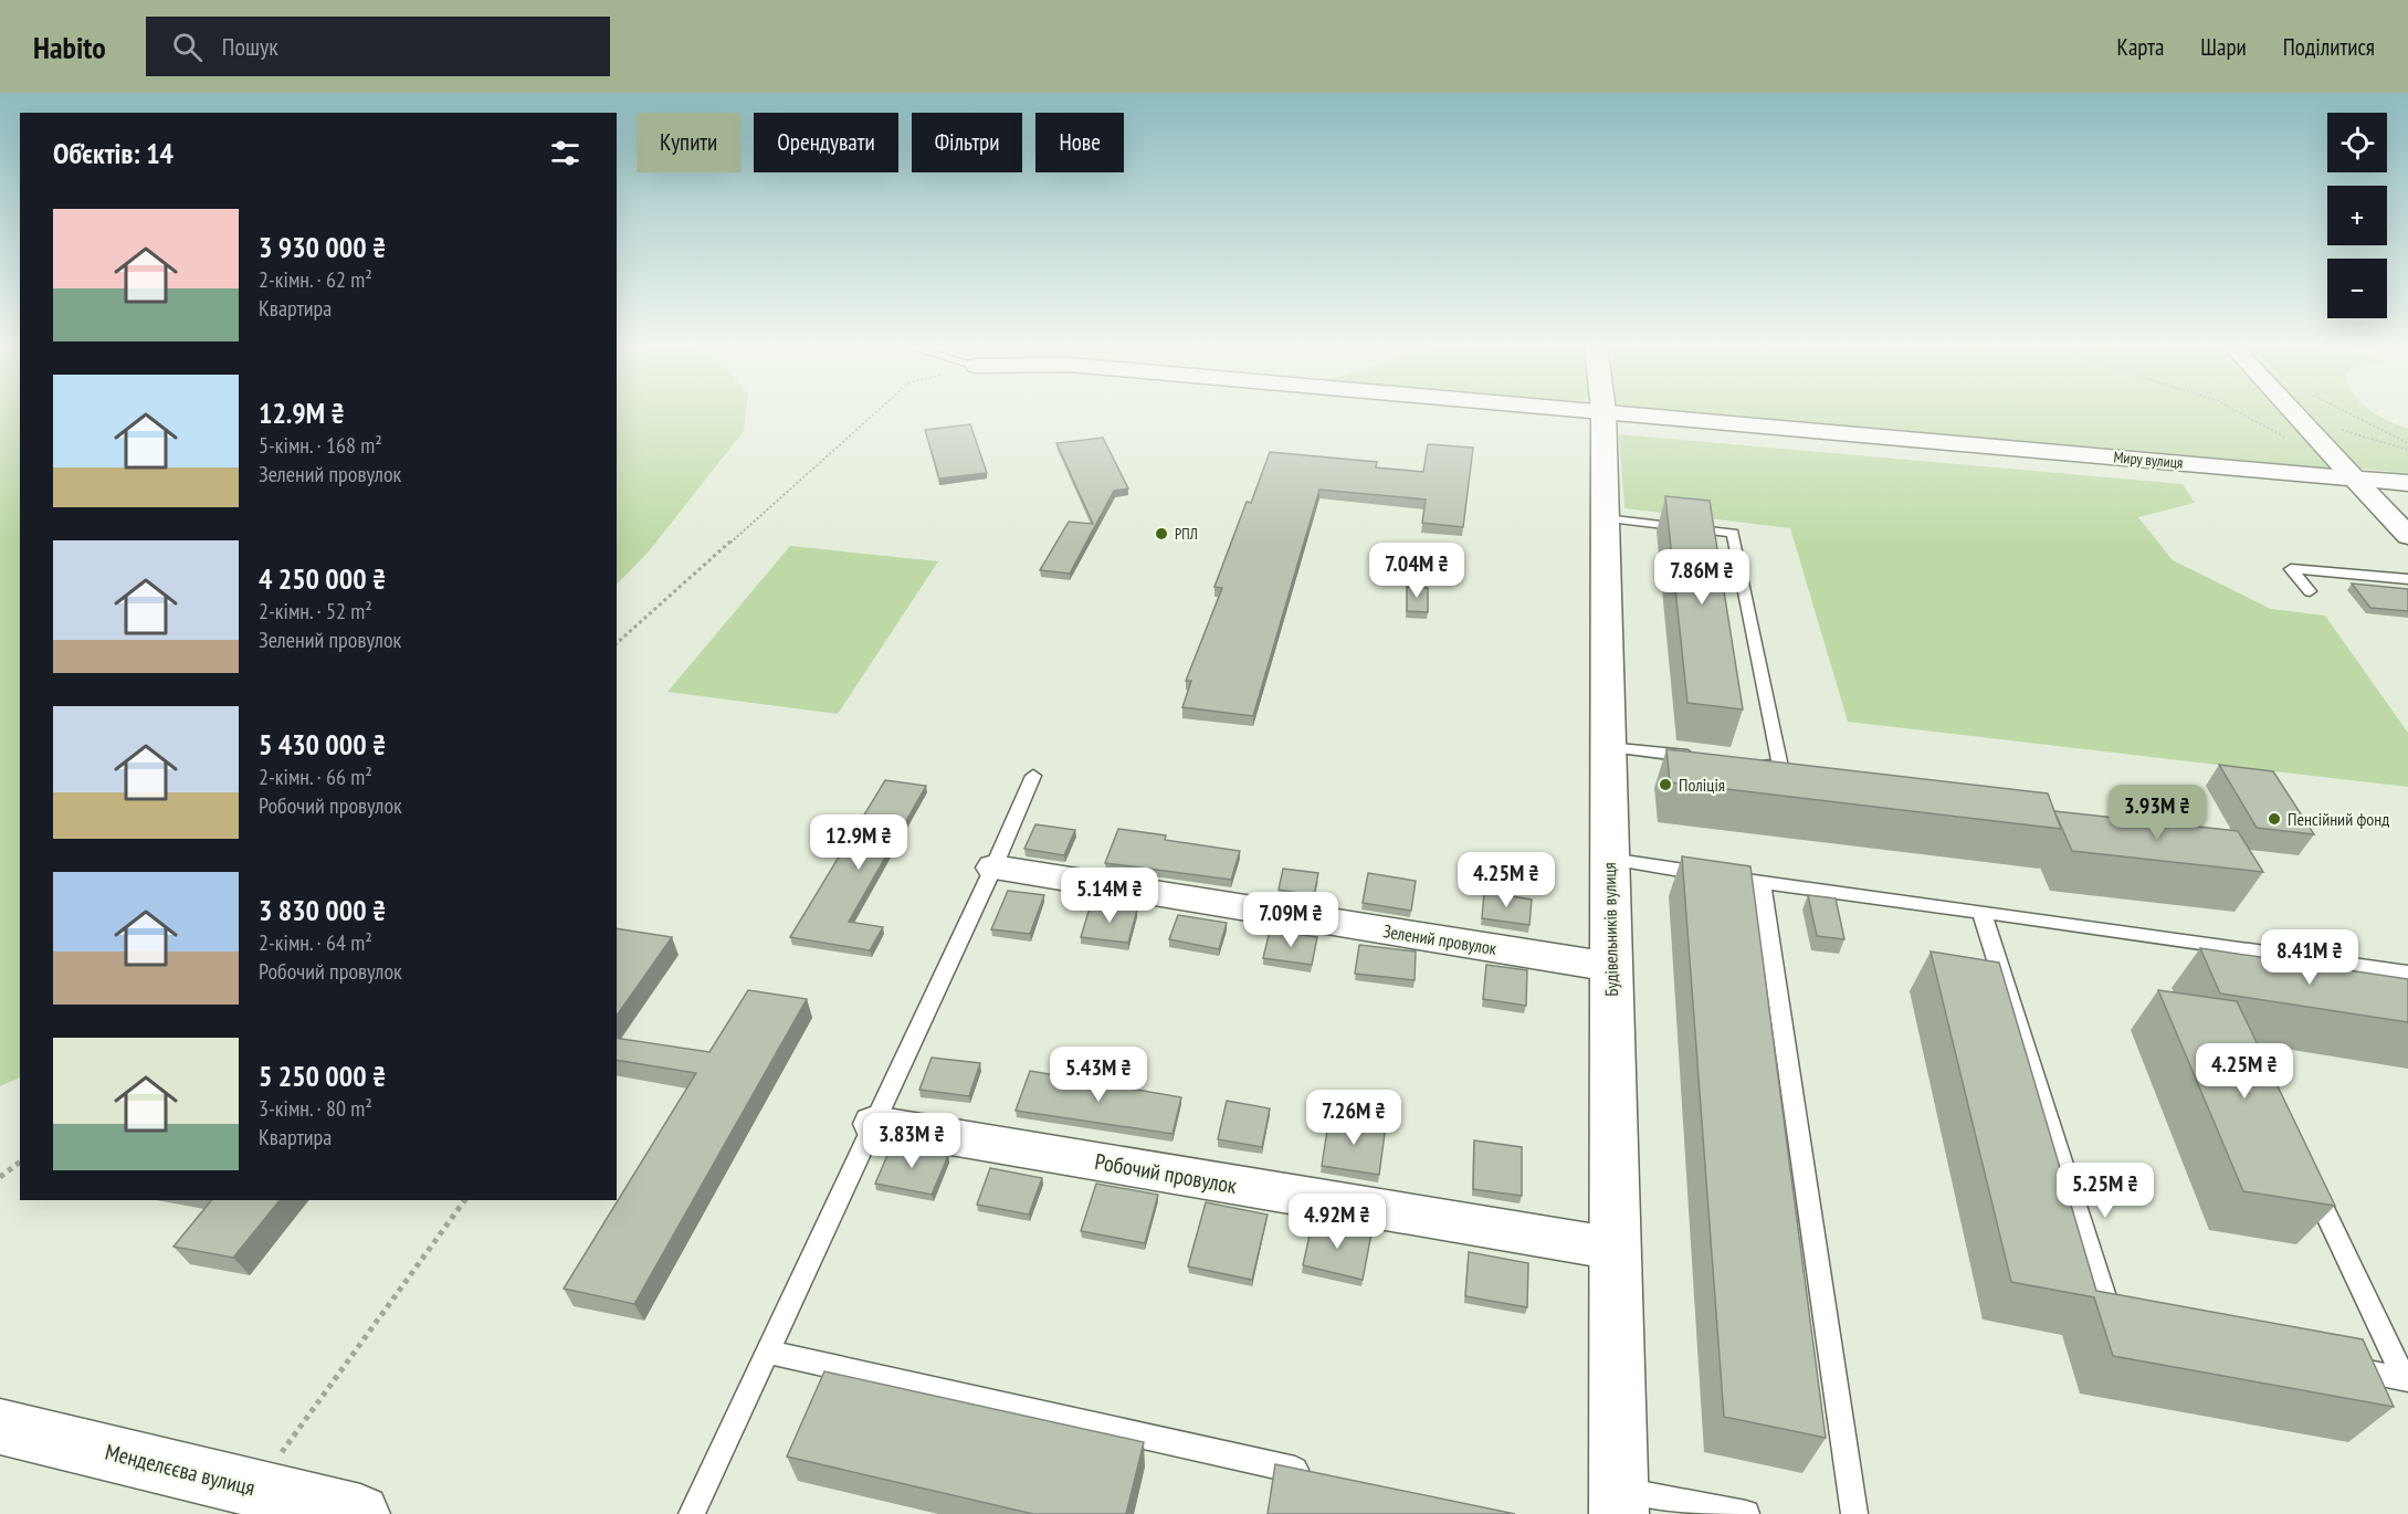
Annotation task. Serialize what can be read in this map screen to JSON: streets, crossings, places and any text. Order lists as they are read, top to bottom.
{
  "streets": {
    "street": [
      "Миру вулиця",
      "Будівельників вулиця",
      "Зелений провулок",
      "Робочий провулок",
      "Менделєєва вулиця"
    ]
  },
  "crossings": [
    ["Будівельників вулиця", "Зелений провулок"],
    ["Будівельників вулиця", "Робочий провулок"]
  ],
  "places": ["РПЛ", "Поліція", "Пенсійний фонд"],
  "page": {
    "header": "Habito",
    "search": "Пошук",
    "nav": ["Карта", "Шари", "Поділитися"],
    "map_buttons": ["+", "−"],
    "chip": [
      "Купити",
      "Орендувати",
      "Фільтри",
      "Нове"
    ],
    "heading": "Об’єктів: 14",
    "list": [
      {
        "name": "3 930 000 ₴",
        "note": "2-кімн. · 62 m² · Квартира"
      },
      {
        "name": "12.9M ₴",
        "note": "5-кімн. · 168 m² · Зелений провулок"
      },
      {
        "name": "4 250 000 ₴",
        "note": "2-кімн. · 52 m² · Зелений провулок"
      },
      {
        "name": "5 430 000 ₴",
        "note": "2-кімн. · 66 m² · Робочий провулок"
      },
      {
        "name": "3 830 000 ₴",
        "note": "2-кімн. · 64 m² · Робочий провулок"
      },
      {
        "name": "5 250 000 ₴",
        "note": "3-кімн. · 80 m² · Квартира"
      }
    ],
    "price": [
      "7.04M ₴",
      "7.86M ₴",
      "3.93M ₴",
      "12.9M ₴",
      "4.25M ₴",
      "5.14M ₴",
      "7.09M ₴",
      "8.41M ₴",
      "4.25M ₴",
      "5.43M ₴",
      "7.26M ₴",
      "3.83M ₴",
      "5.25M ₴",
      "4.92M ₴"
    ]
  }
}
